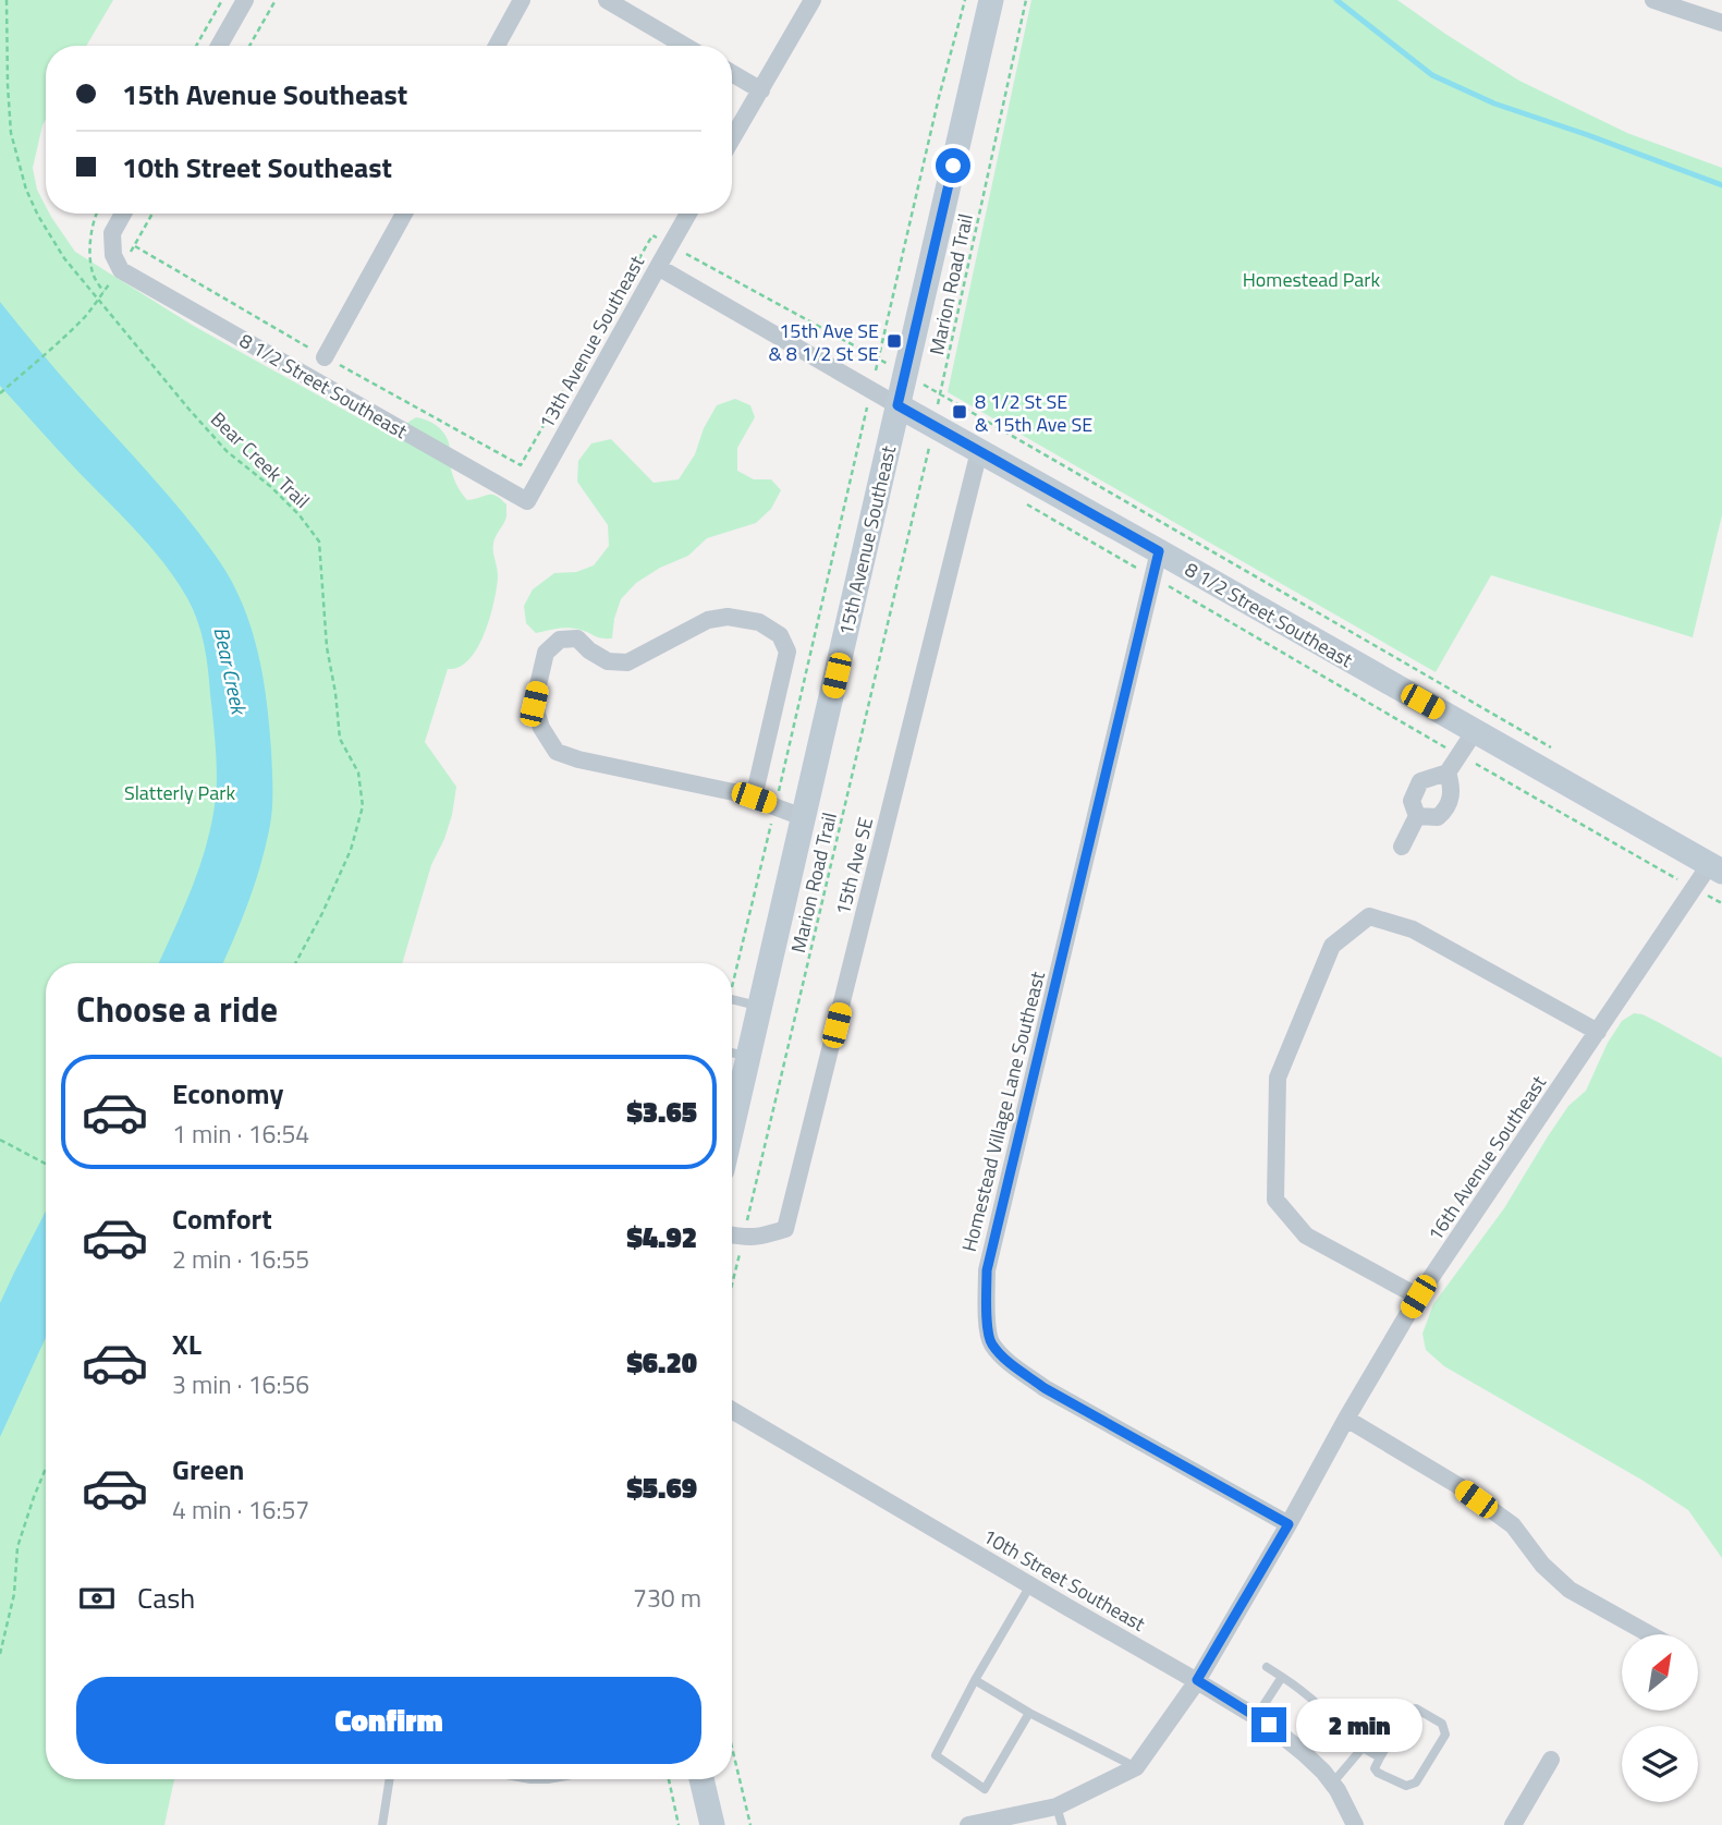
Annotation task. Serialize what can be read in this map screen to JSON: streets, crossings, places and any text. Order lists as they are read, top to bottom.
{
  "streets": {
    "main road": ["8 1/2 Street Southeast", "15th Avenue Southeast"],
    "street": [
      "13th Avenue Southeast",
      "15th Ave SE",
      "Homestead Village Lane Southeast",
      "16th Avenue Southeast",
      "10th Street Southeast"
    ],
    "path": ["Marion Road Trail", "Bear Creek Trail"]
  },
  "crossings": [
    ["Marion Road Trail", "15th Ave SE"],
    ["13th Avenue Southeast", "8 1/2 Street Southeast"],
    ["8 1/2 Street Southeast", "15th Avenue Southeast"],
    ["8 1/2 Street Southeast", "15th Ave SE"],
    ["8 1/2 Street Southeast", "Homestead Village Lane Southeast"],
    ["8 1/2 Street Southeast", "16th Avenue Southeast"],
    ["Homestead Village Lane Southeast", "16th Avenue Southeast"],
    ["16th Avenue Southeast", "10th Street Southeast"]
  ],
  "water": ["Bear Creek"],
  "parks": ["Homestead Park", "Slatterly Park"],
  "places": {
    "transit": ["15th Ave SE & 8 1/2 St SE", "8 1/2 St SE & 15th Ave SE"]
  },
  "north": "top right",
  "page": {
    "banner": ["15th Avenue Southeast", "10th Street Southeast"],
    "heading": "Choose a ride",
    "list": [
      {
        "name": "Economy",
        "note": "1 min · 16:54",
        "value": "$3.65"
      },
      {
        "name": "Comfort",
        "note": "2 min · 16:55",
        "value": "$4.92"
      },
      {
        "name": "XL",
        "note": "3 min · 16:56",
        "value": "$6.20"
      },
      {
        "name": "Green",
        "note": "4 min · 16:57",
        "value": "$5.69"
      }
    ],
    "pay": ["Cash", "730 m"],
    "buttons": "Confirm",
    "bubble": "2 min"
  }
}
